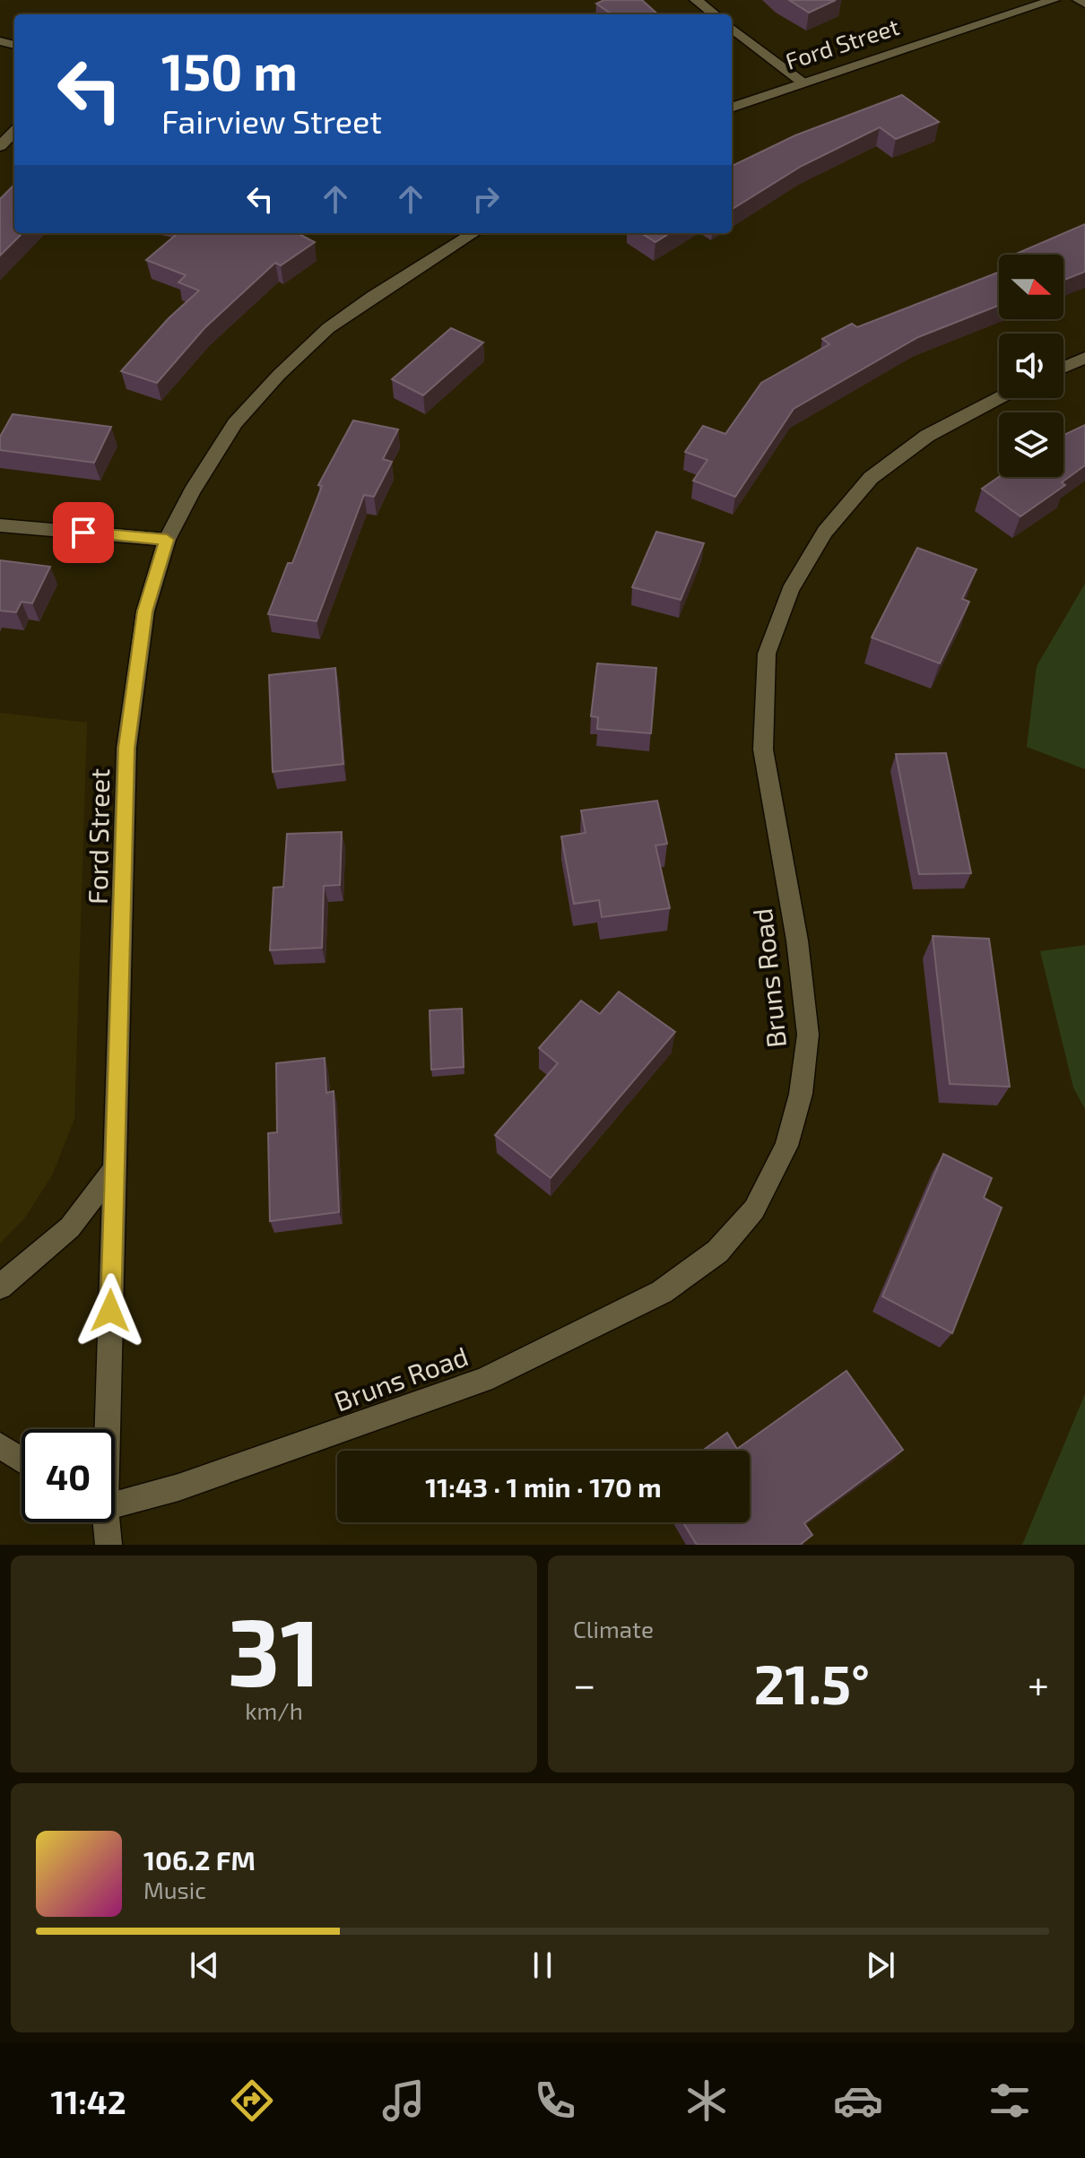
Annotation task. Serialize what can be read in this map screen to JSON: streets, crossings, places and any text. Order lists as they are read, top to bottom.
{
  "streets": {
    "street": ["Ford Street", "Bruns Road"]
  },
  "north": "right",
  "page": {
    "turn": ["150 m", "Fairview Street"],
    "limit": "40",
    "trip": "11:43 · 1 min · 170 m",
    "tile": [
      ["31", "km/h"],
      "Climate"
    ],
    "heat": ["−", "21.5°", "+"],
    "song": ["106.2 FM", "Music"],
    "tabs": "11:42"
  }
}
